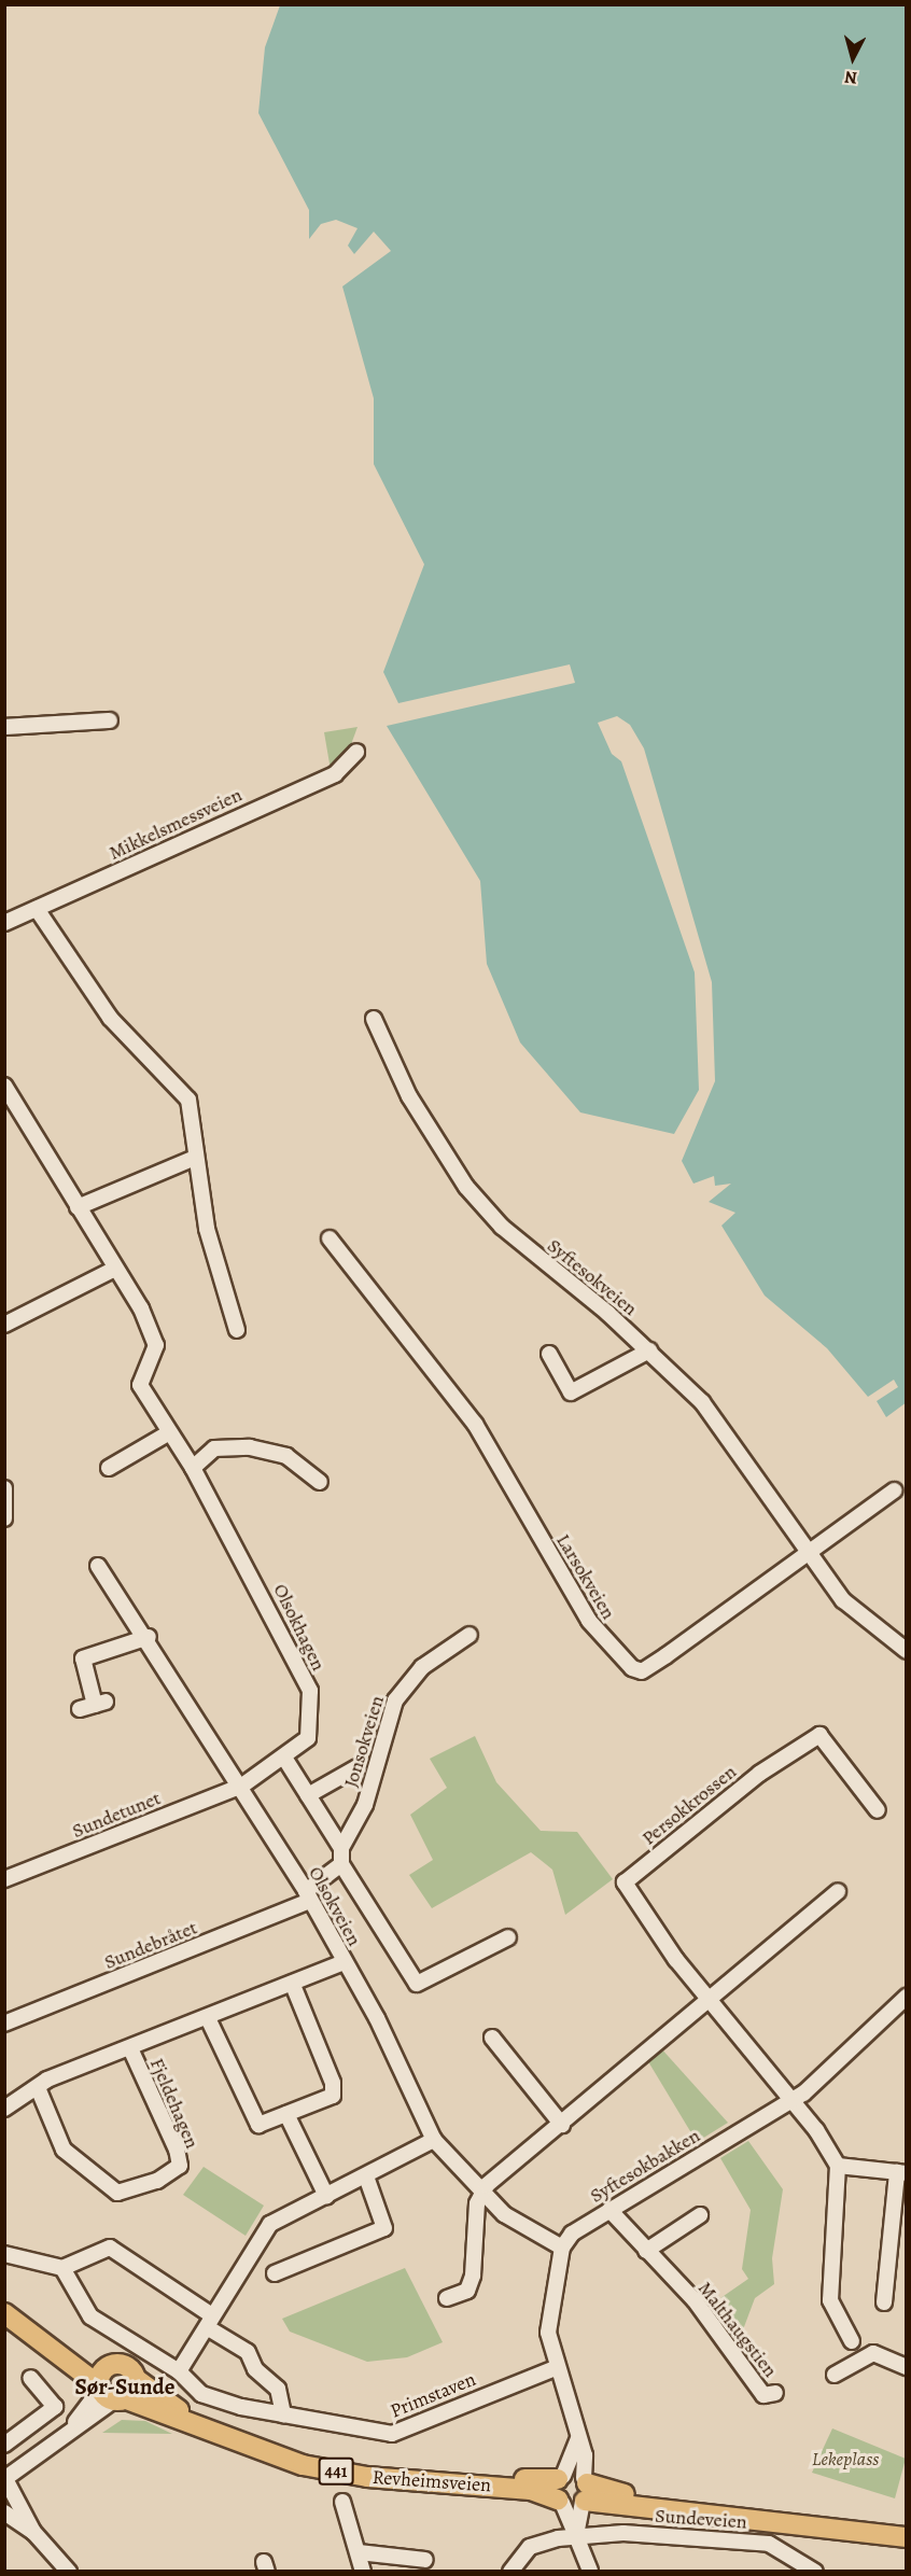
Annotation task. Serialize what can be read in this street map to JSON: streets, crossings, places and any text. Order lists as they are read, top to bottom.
{
  "streets": {
    "main road": ["441", "Revheimsveien"],
    "street": [
      "Mikkelsmessveien",
      "Syftesokveien",
      "Larsokveien",
      "Olsokhagen",
      "Jonsokveien",
      "Persokkrossen",
      "Sundetunet",
      "Olsokveien",
      "Sundebråtet",
      "Fjeldehagen",
      "Syftesokbakken",
      "Malthaugstien",
      "Primstaven",
      "Sundeveien"
    ]
  },
  "crossings": [
    ["Syftesokveien", "Larsokveien"],
    ["Olsokhagen", "Sundetunet"],
    ["Olsokhagen", "Olsokveien"],
    ["Persokkrossen", "Syftesokbakken"],
    ["Sundetunet", "Olsokveien"],
    ["Olsokveien", "Sundebråtet"],
    ["Olsokveien", "Fjeldehagen"],
    ["Olsokveien", "Syftesokbakken"],
    ["Syftesokbakken", "Malthaugstien"],
    ["441", "Revheimsveien"]
  ],
  "districts": ["Sør-Sunde"],
  "parks": ["Lekeplass"],
  "north": "bottom"
}
